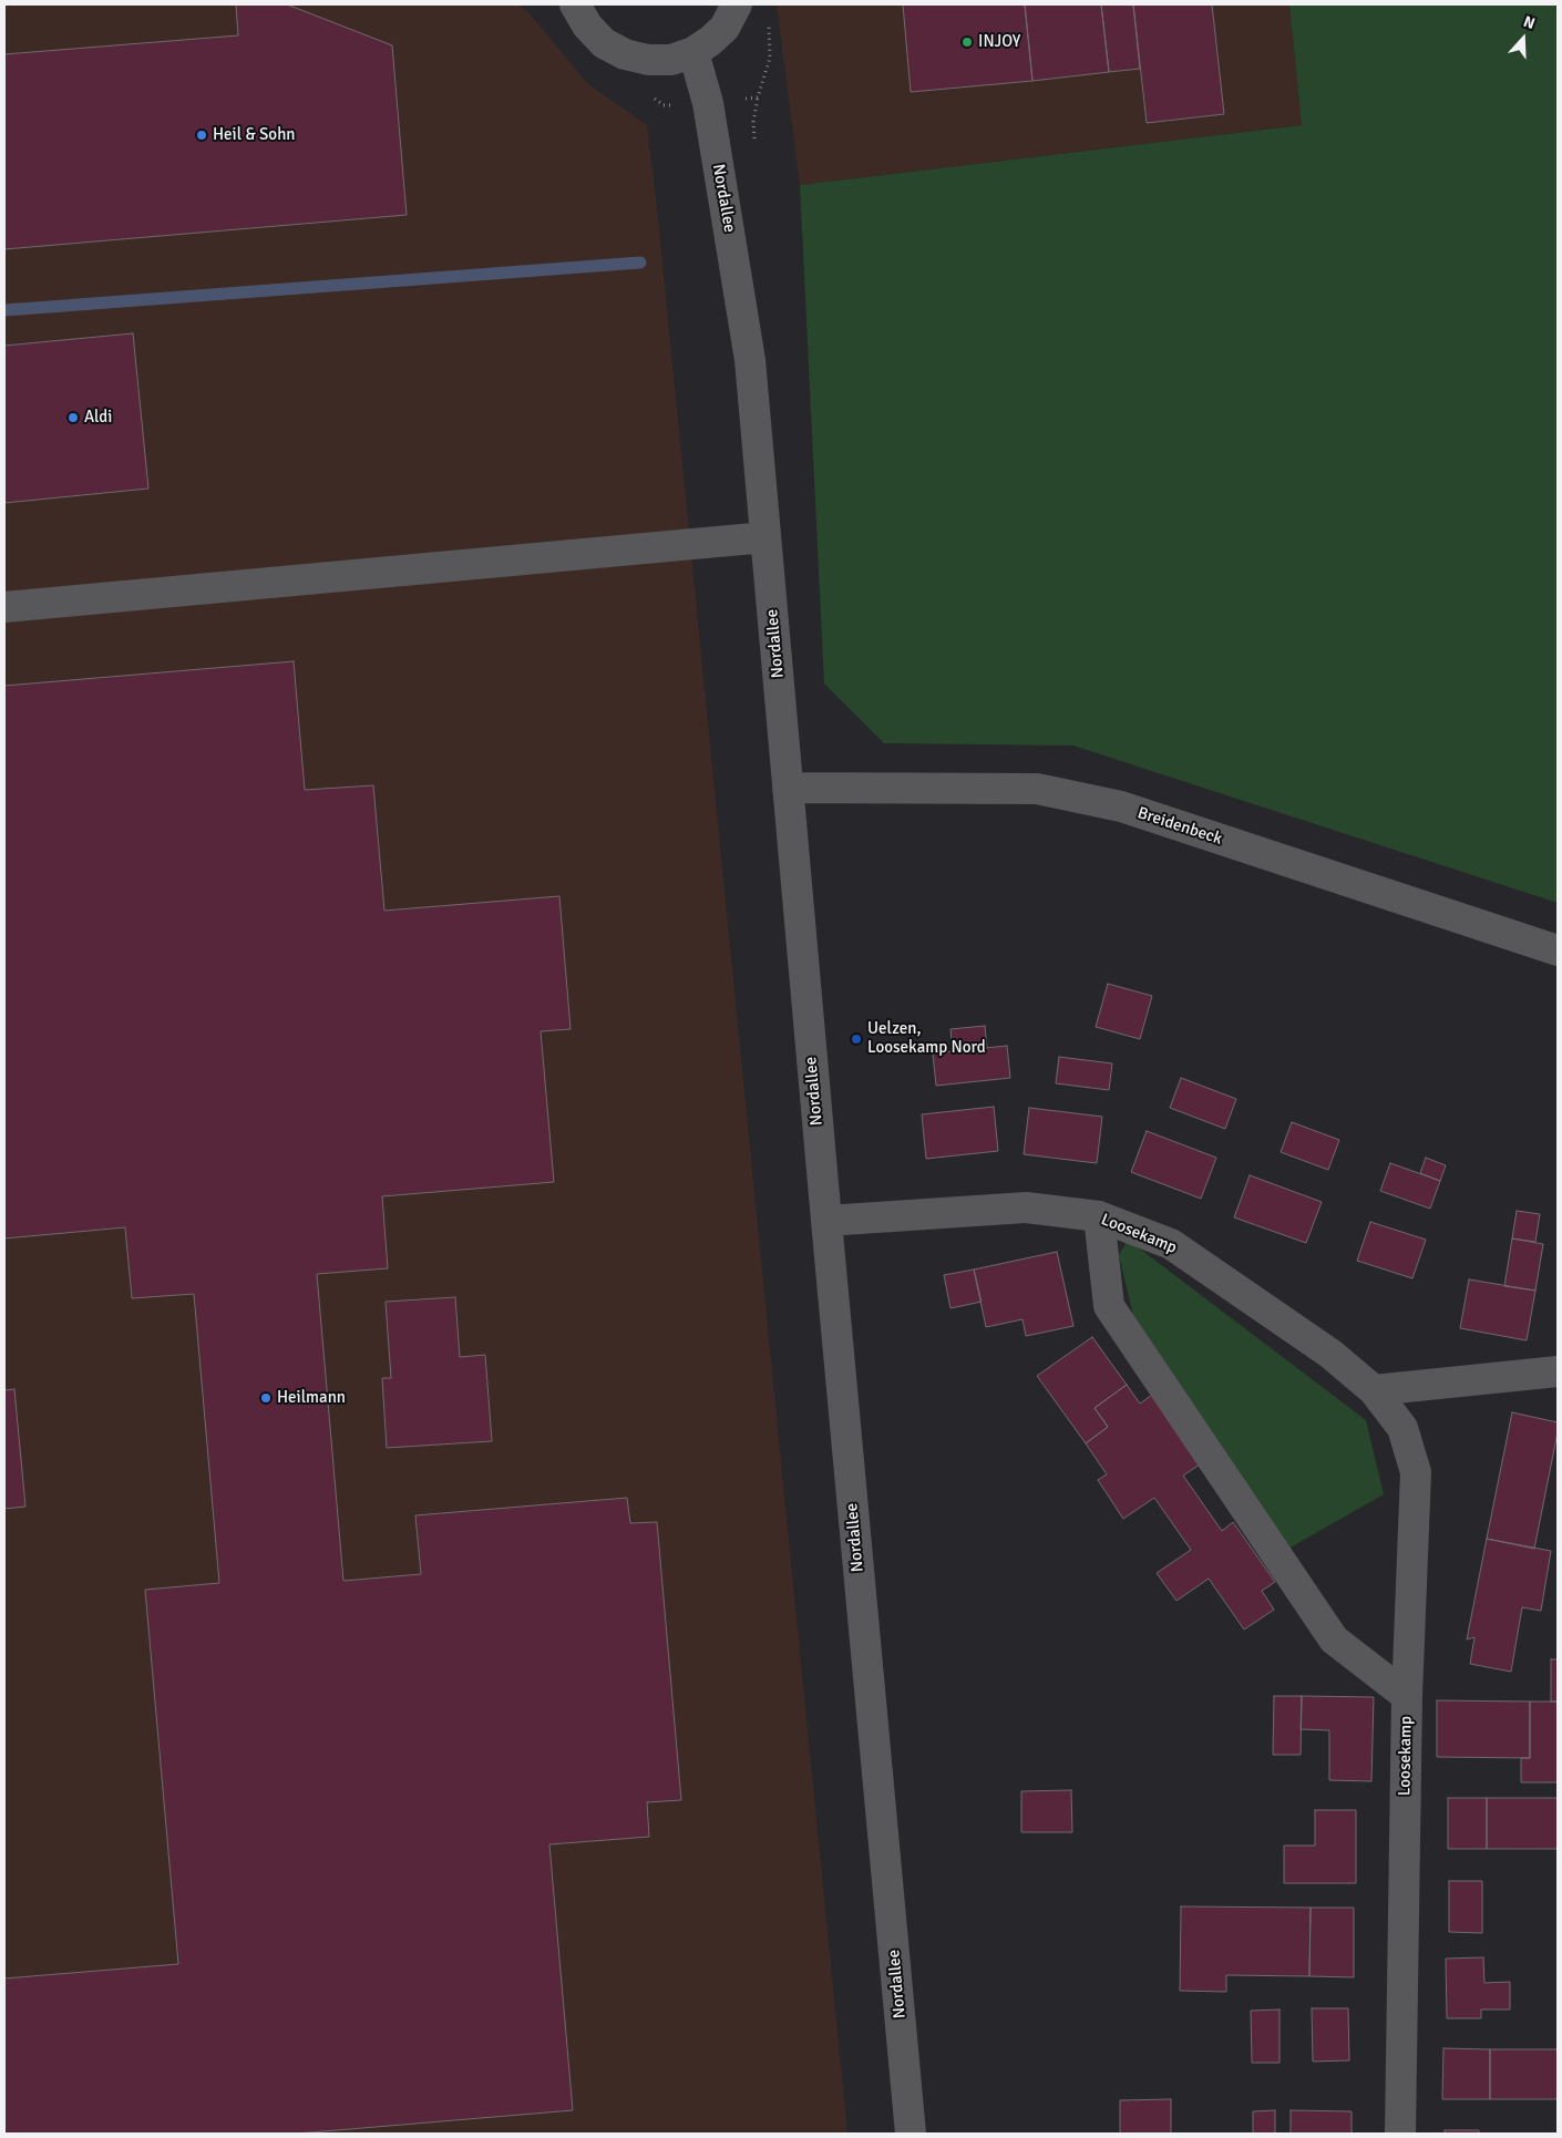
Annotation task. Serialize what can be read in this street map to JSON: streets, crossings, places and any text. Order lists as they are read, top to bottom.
{
  "streets": {
    "street": ["Nordallee", "Breidenbeck", "Loosekamp"]
  },
  "crossings": [
    ["Nordallee", "Breidenbeck"],
    ["Nordallee", "Loosekamp"]
  ],
  "places": [
    "INJOY",
    "Heil & Sohn",
    "Aldi",
    "Uelzen, Loosekamp Nord",
    "Heilmann"
  ],
  "north": "top"
}
